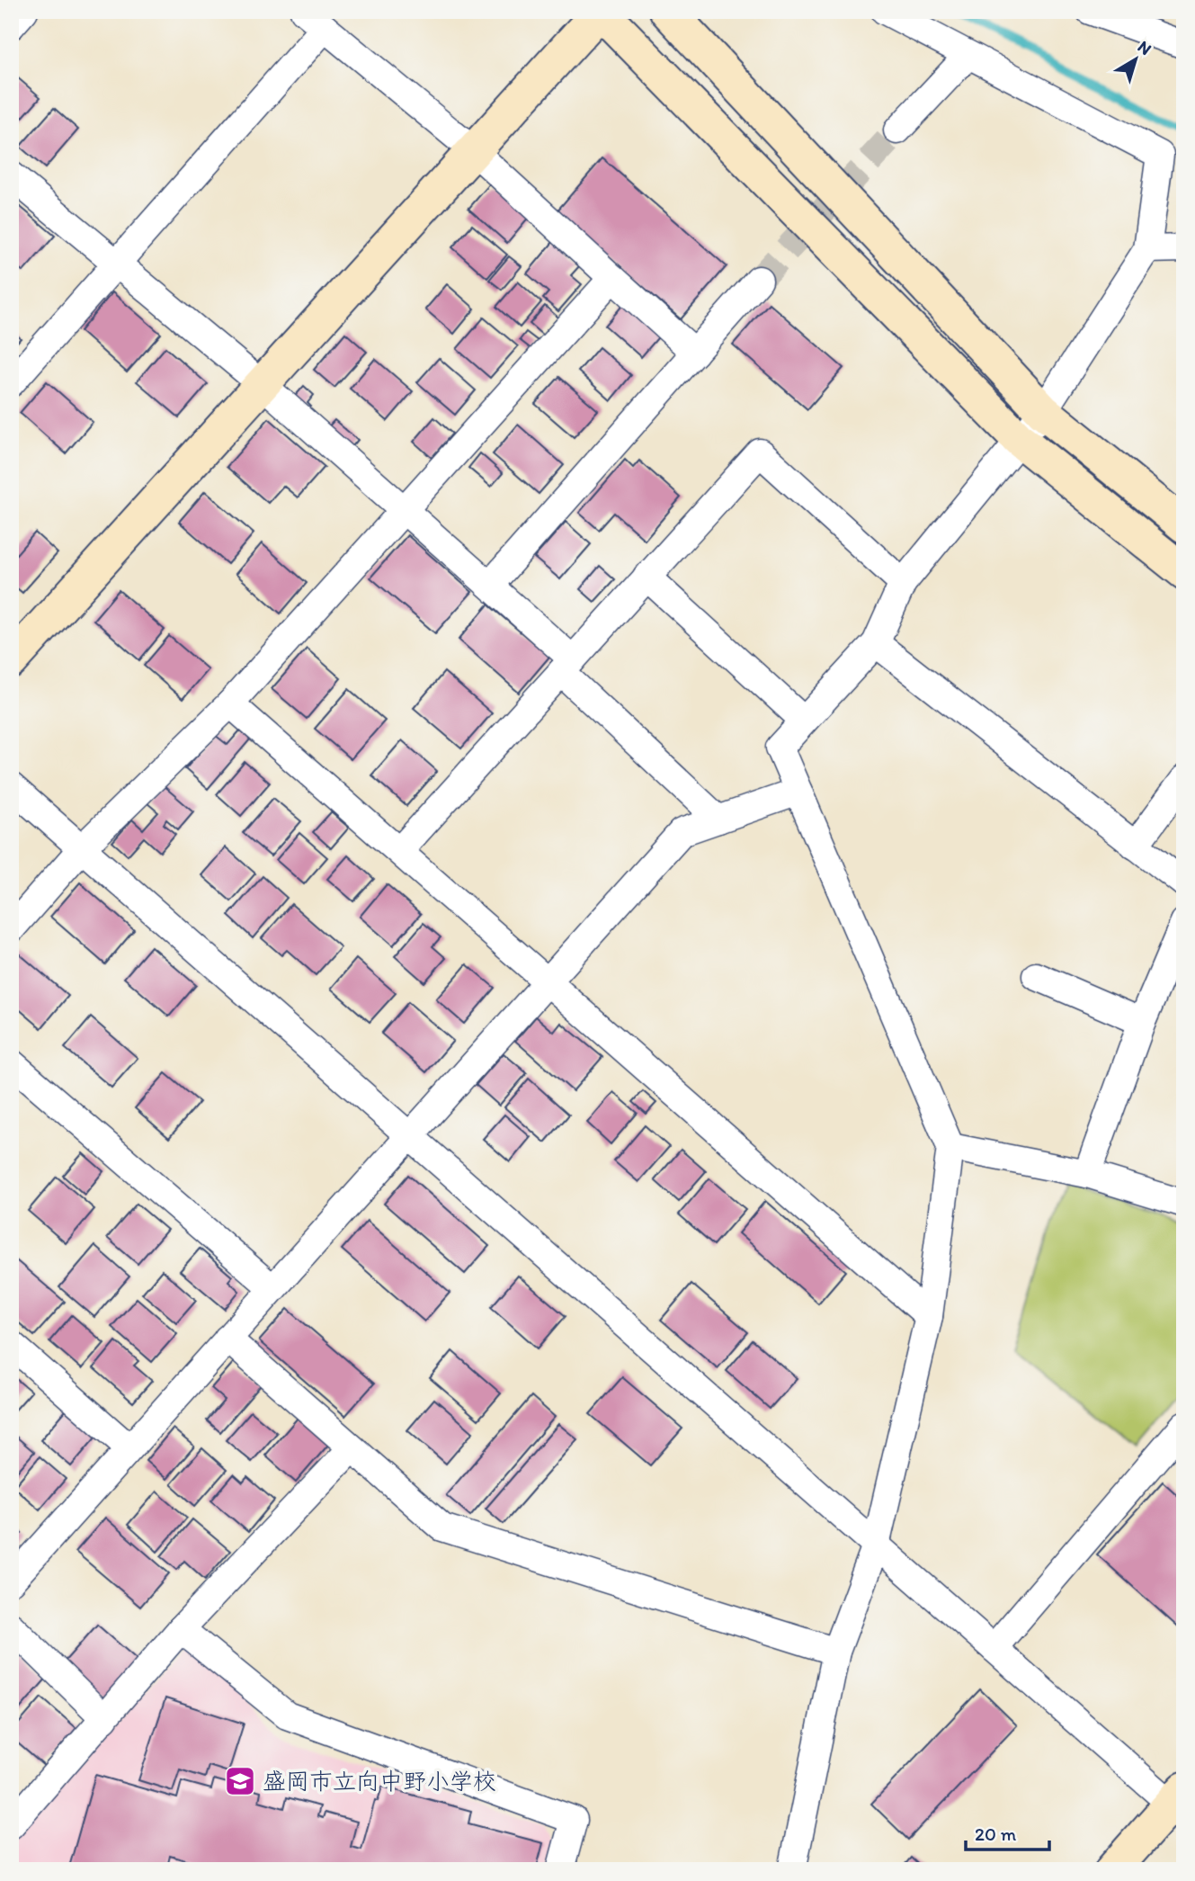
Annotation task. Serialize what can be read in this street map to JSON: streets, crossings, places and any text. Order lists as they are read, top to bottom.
{
  "places": {
    "school or university": ["盛岡市立向中野小学校"]
  },
  "scale_bar": "20 m",
  "north": "top right"
}
